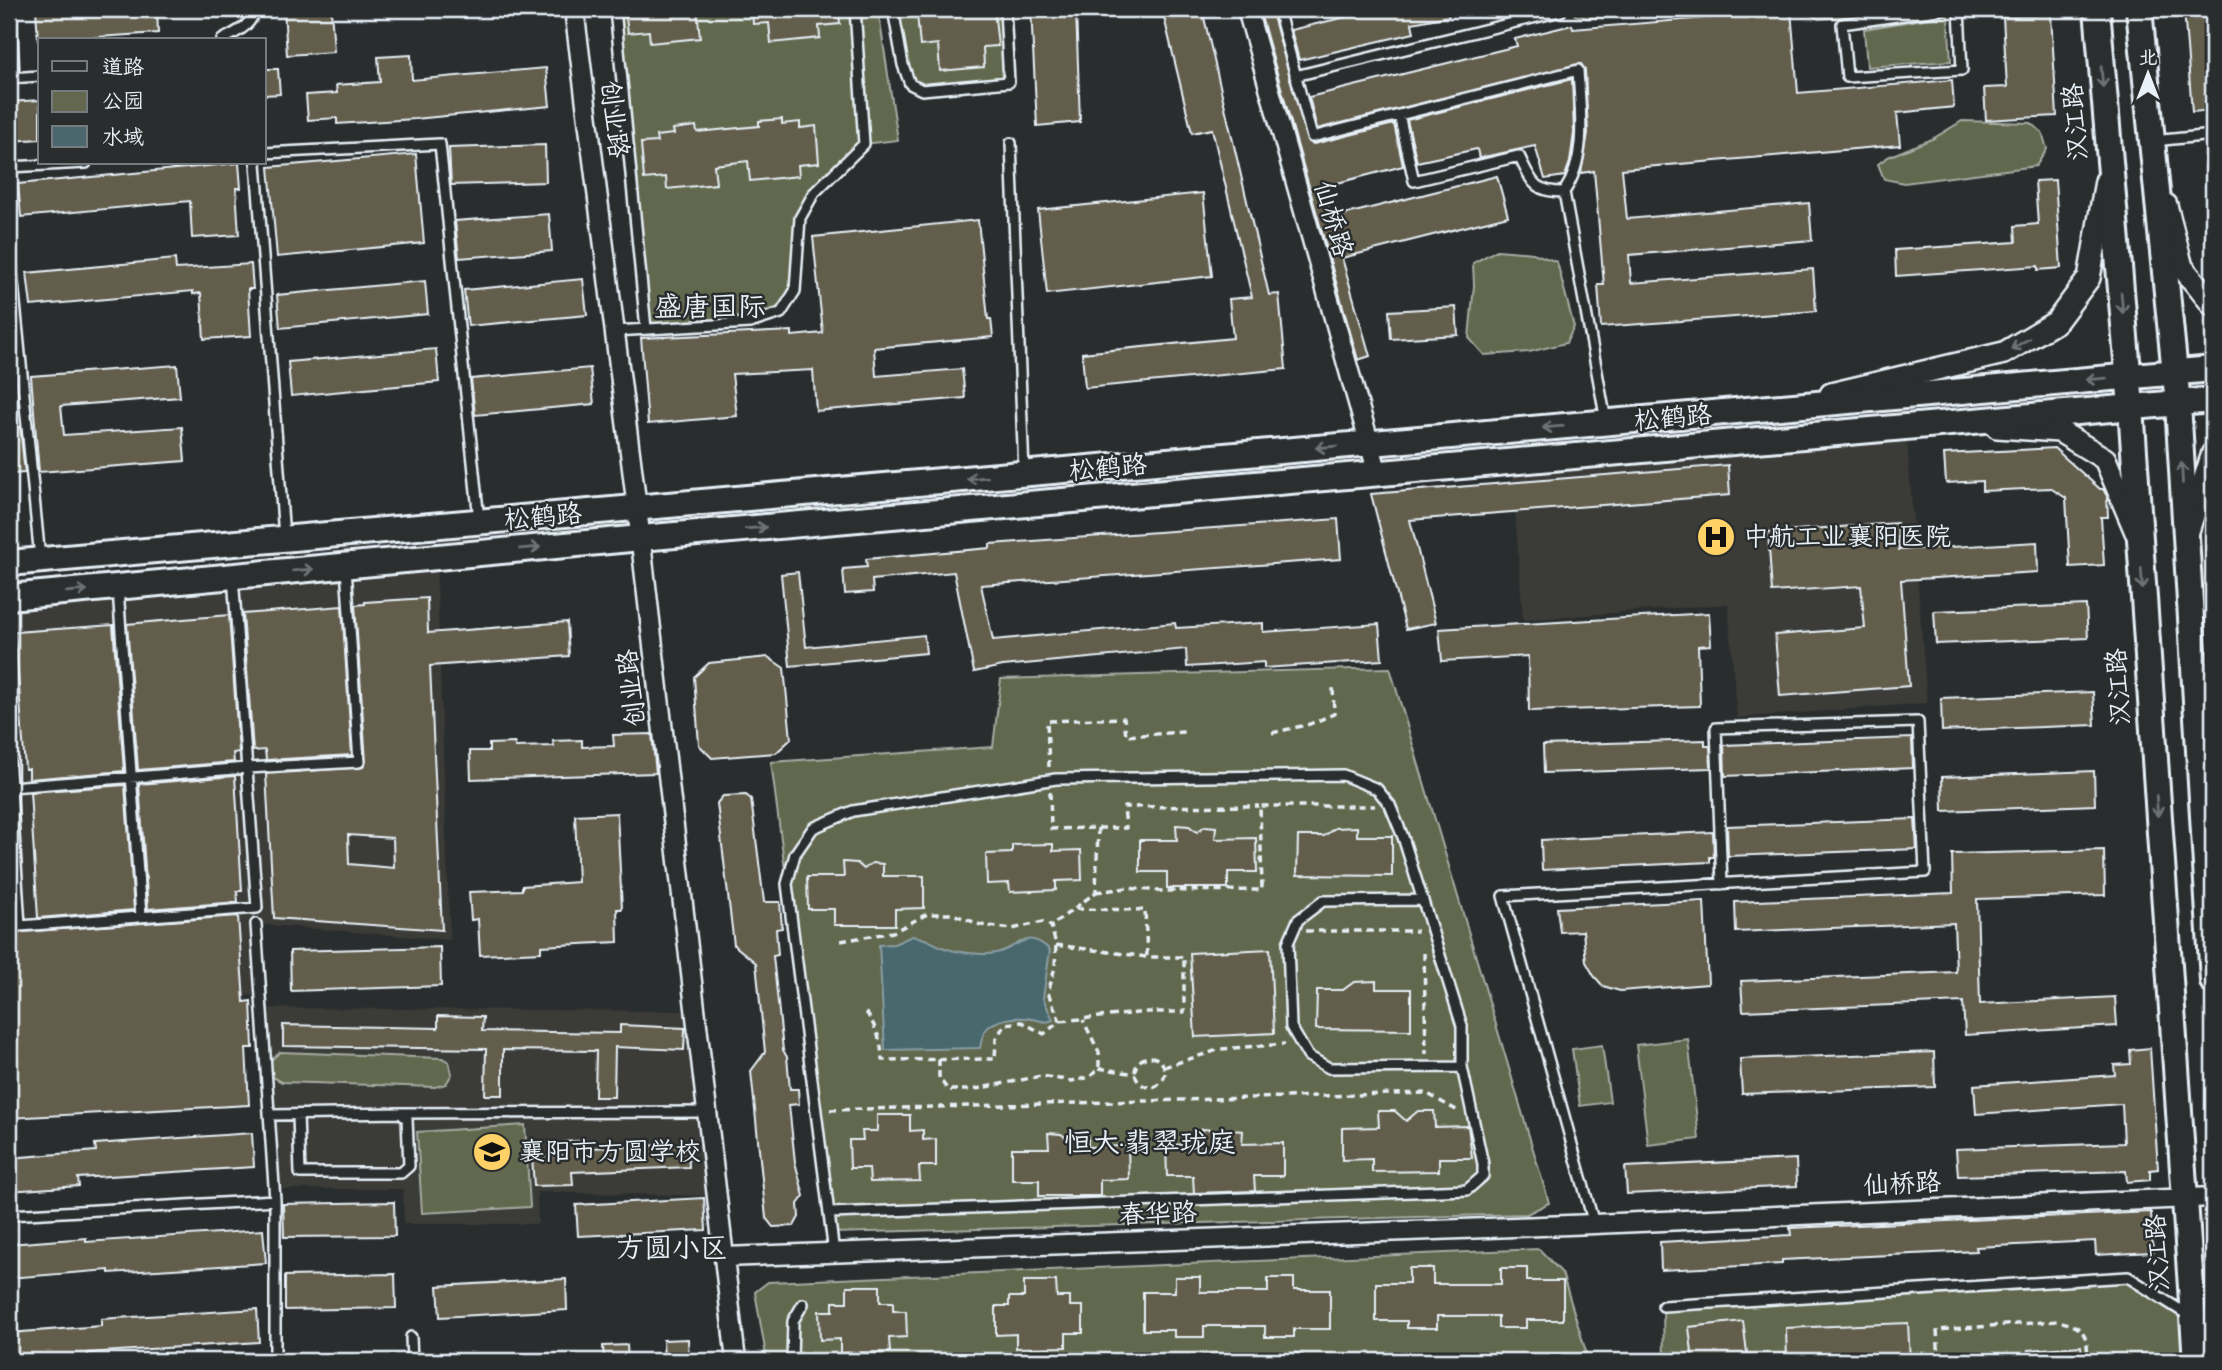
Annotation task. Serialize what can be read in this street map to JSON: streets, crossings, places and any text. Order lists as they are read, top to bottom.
{
  "streets": {
    "main road": ["汉江路", "松鹤路"],
    "street": ["创业路", "仙桥路", "春华路"]
  },
  "crossings": [
    ["创业路", "松鹤路"],
    ["创业路", "春华路"],
    ["汉江路", "仙桥路"],
    ["汉江路", "松鹤路"],
    ["仙桥路", "松鹤路"],
    ["仙桥路", "春华路"]
  ],
  "districts": ["盛唐国际", "恒大·翡翠珑庭", "方圆小区"],
  "places": {
    "hospital": ["中航工业襄阳医院"],
    "school or university": ["襄阳市方圆学校"]
  },
  "legend": ["道路", "公园", "水域"],
  "north": "top"
}
